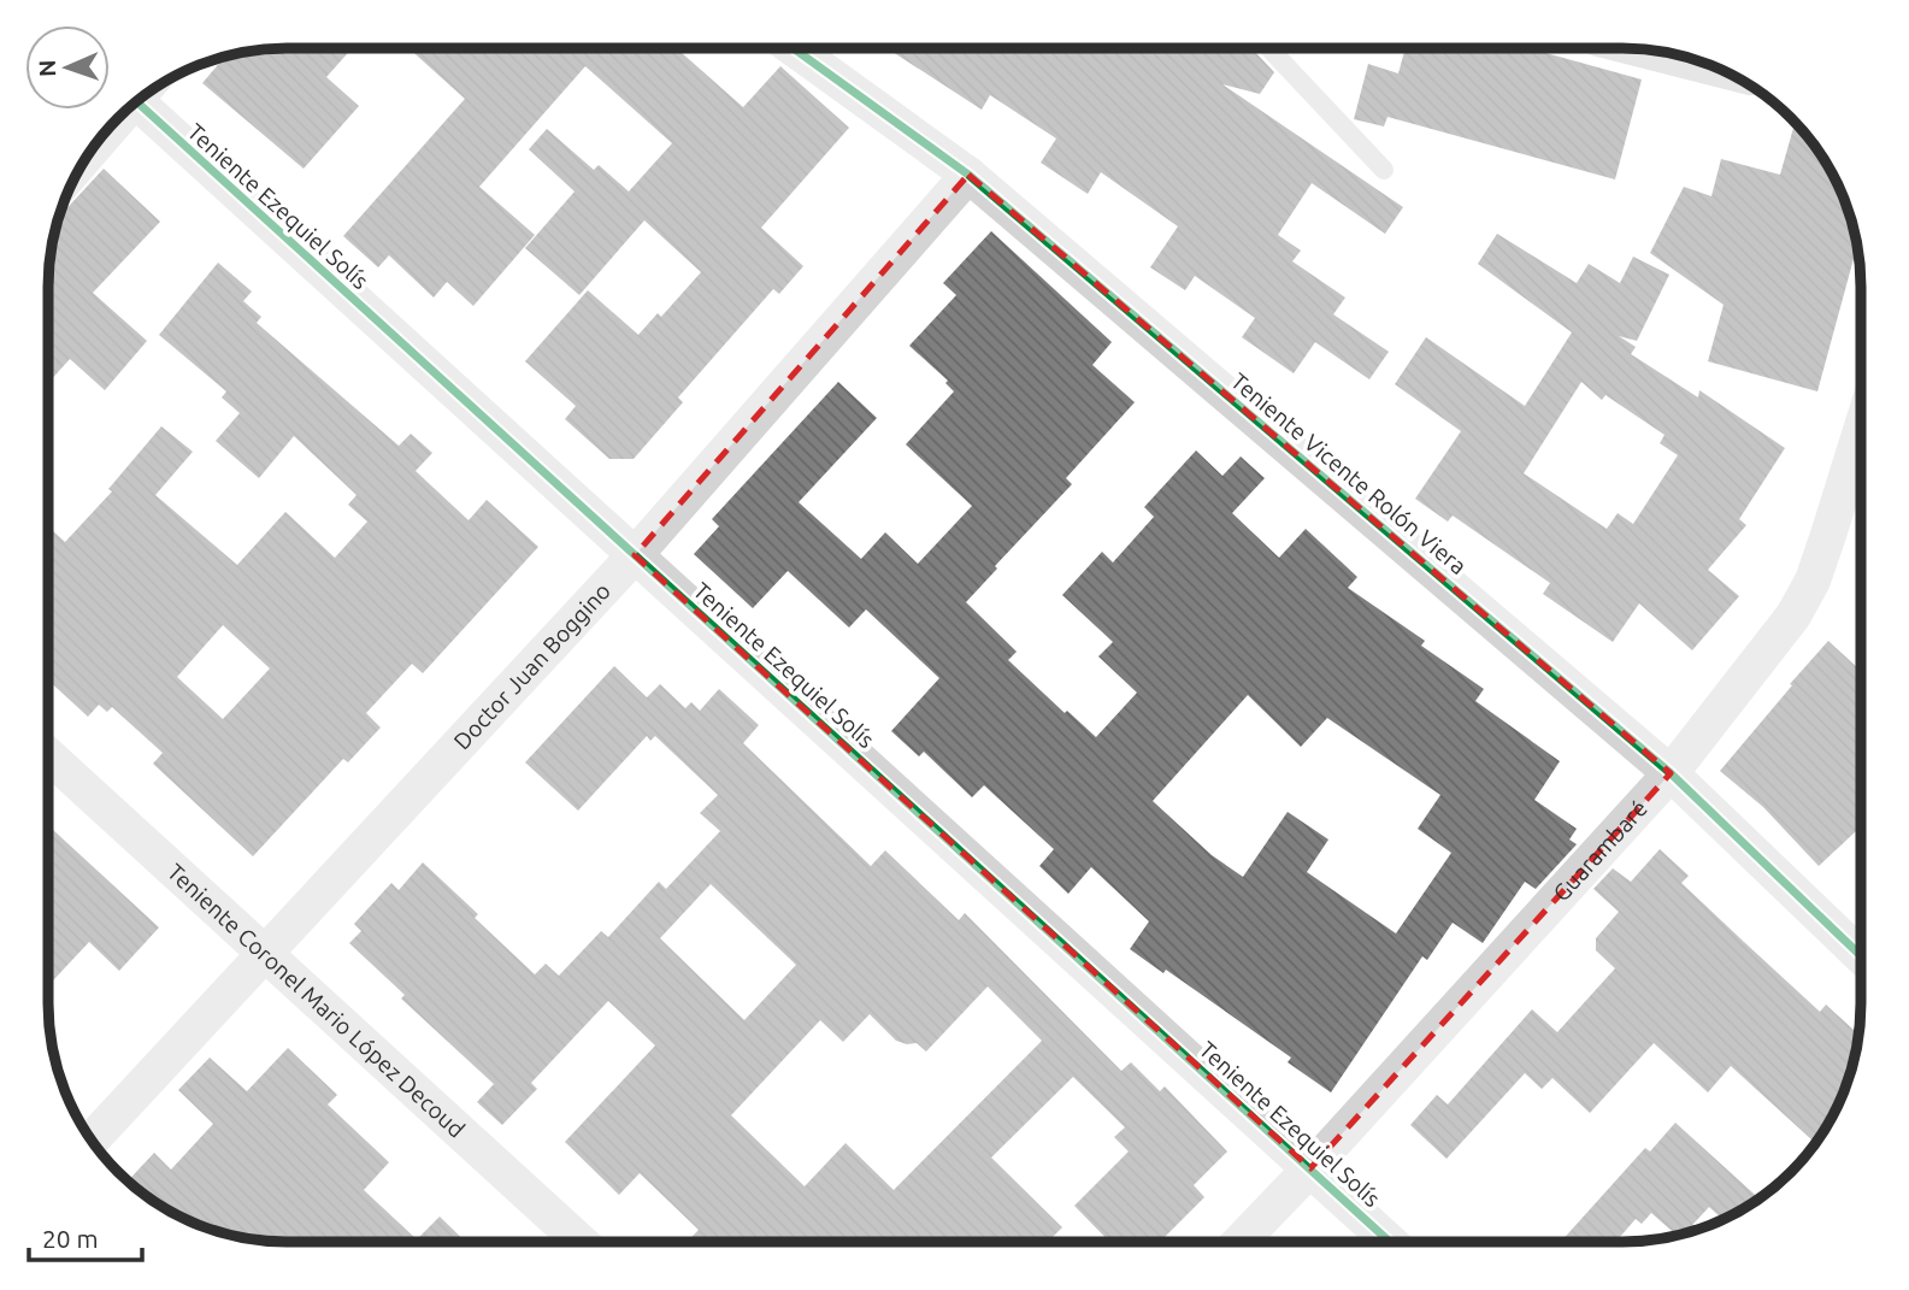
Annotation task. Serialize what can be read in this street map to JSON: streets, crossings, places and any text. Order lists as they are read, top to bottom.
{
  "streets": {
    "street": [
      "Teniente Ezequiel Solís",
      "Teniente Vicente Rolón Viera",
      "Doctor Juan Boggino",
      "Guarambaré",
      "Teniente Coronel Mario López Decoud"
    ]
  },
  "crossings": [
    ["Teniente Ezequiel Solís", "Doctor Juan Boggino"],
    ["Teniente Ezequiel Solís", "Guarambaré"],
    ["Teniente Vicente Rolón Viera", "Doctor Juan Boggino"],
    ["Teniente Vicente Rolón Viera", "Guarambaré"],
    ["Doctor Juan Boggino", "Teniente Coronel Mario López Decoud"]
  ],
  "scale_bar": "20 m",
  "north": "left"
}
